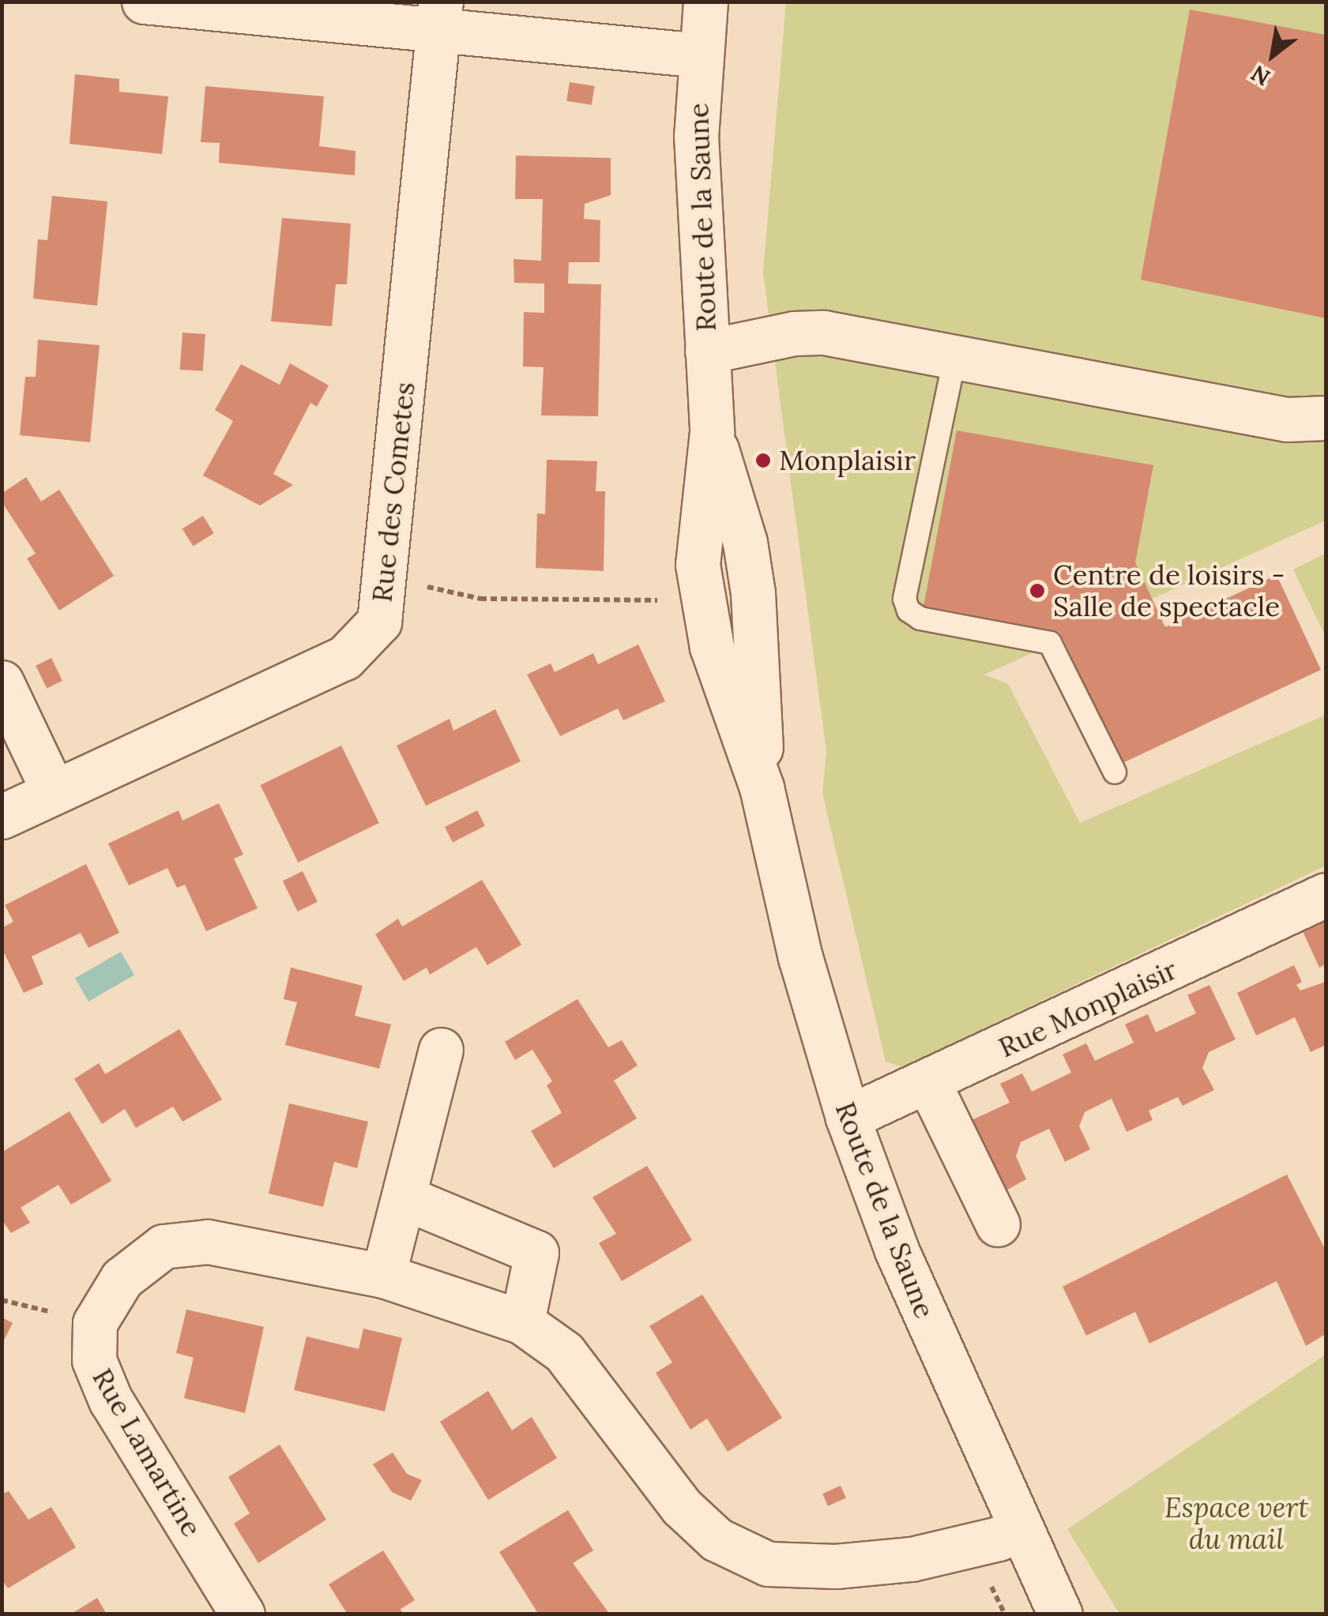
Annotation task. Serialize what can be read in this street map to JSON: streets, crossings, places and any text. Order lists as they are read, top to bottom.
{
  "streets": {
    "street": [
      "Route de la Saune",
      "Rue des Cometes",
      "Rue Monplaisir",
      "Rue Lamartine"
    ]
  },
  "crossings": [
    ["Route de la Saune", "Rue Monplaisir"],
    ["Route de la Saune", "Rue Lamartine"]
  ],
  "parks": ["Espace vert du mail"],
  "places": ["Monplaisir", "Centre de loisirs - Salle de spectacle"],
  "north": "bottom left"
}
